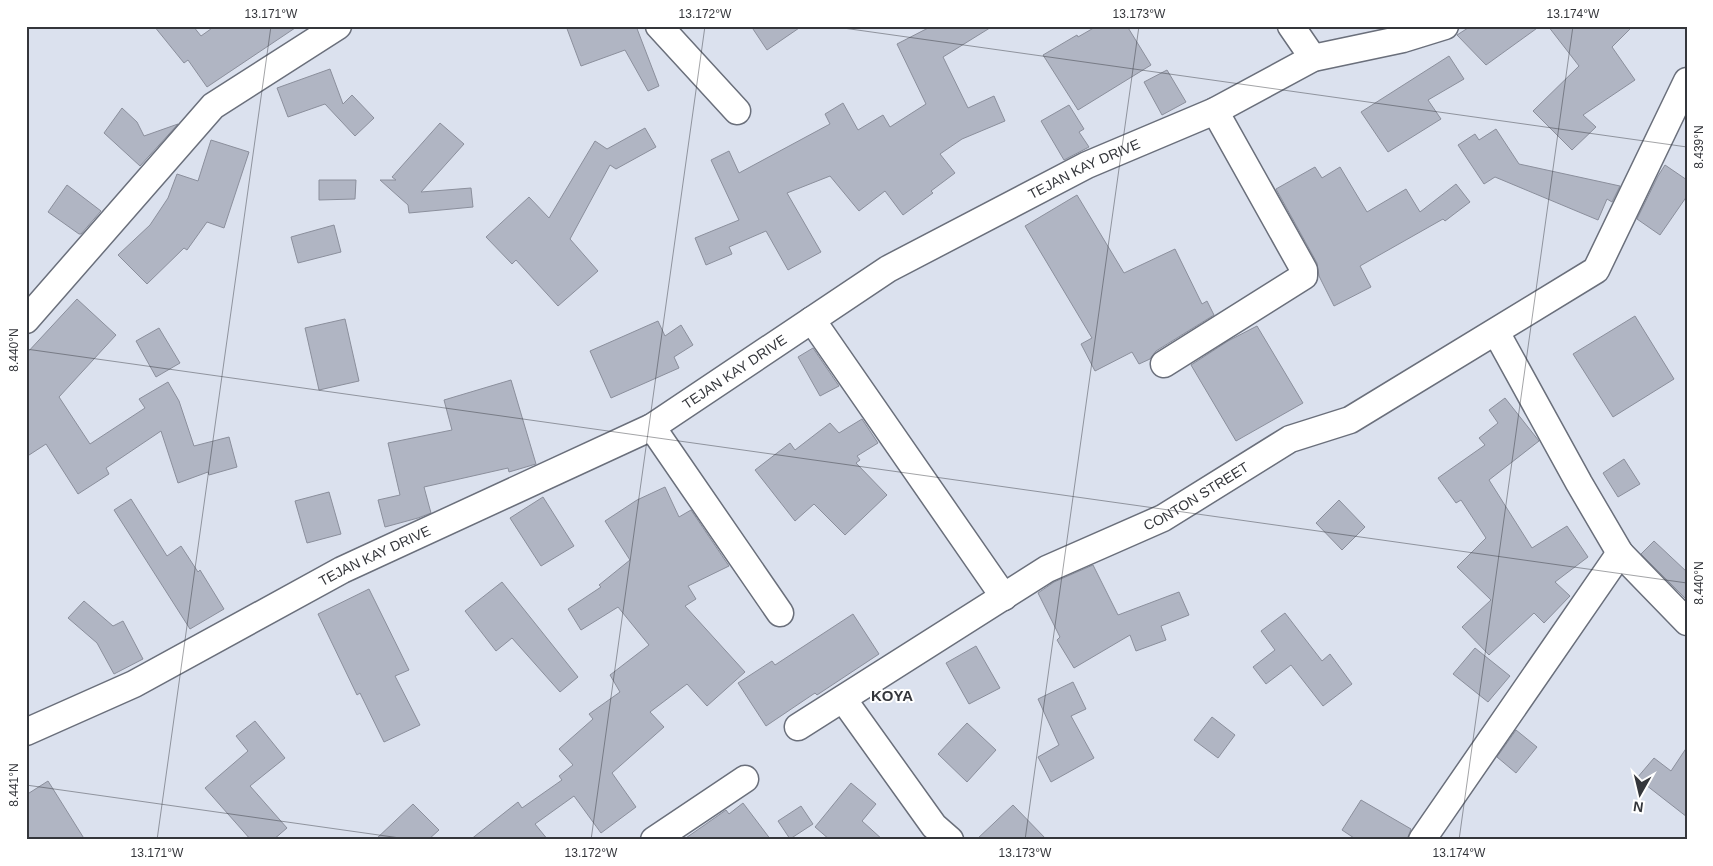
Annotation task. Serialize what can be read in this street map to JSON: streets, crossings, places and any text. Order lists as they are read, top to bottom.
{
  "streets": {
    "street": ["TEJAN KAY DRIVE", "CONTON STREET"]
  },
  "districts": ["KOYA"],
  "north": "bottom",
  "coordinates": [
    "13.171°W",
    "13.172°W",
    "13.173°W",
    "13.174°W",
    "8.439°N",
    "8.440°N",
    "8.441°N"
  ]
}
